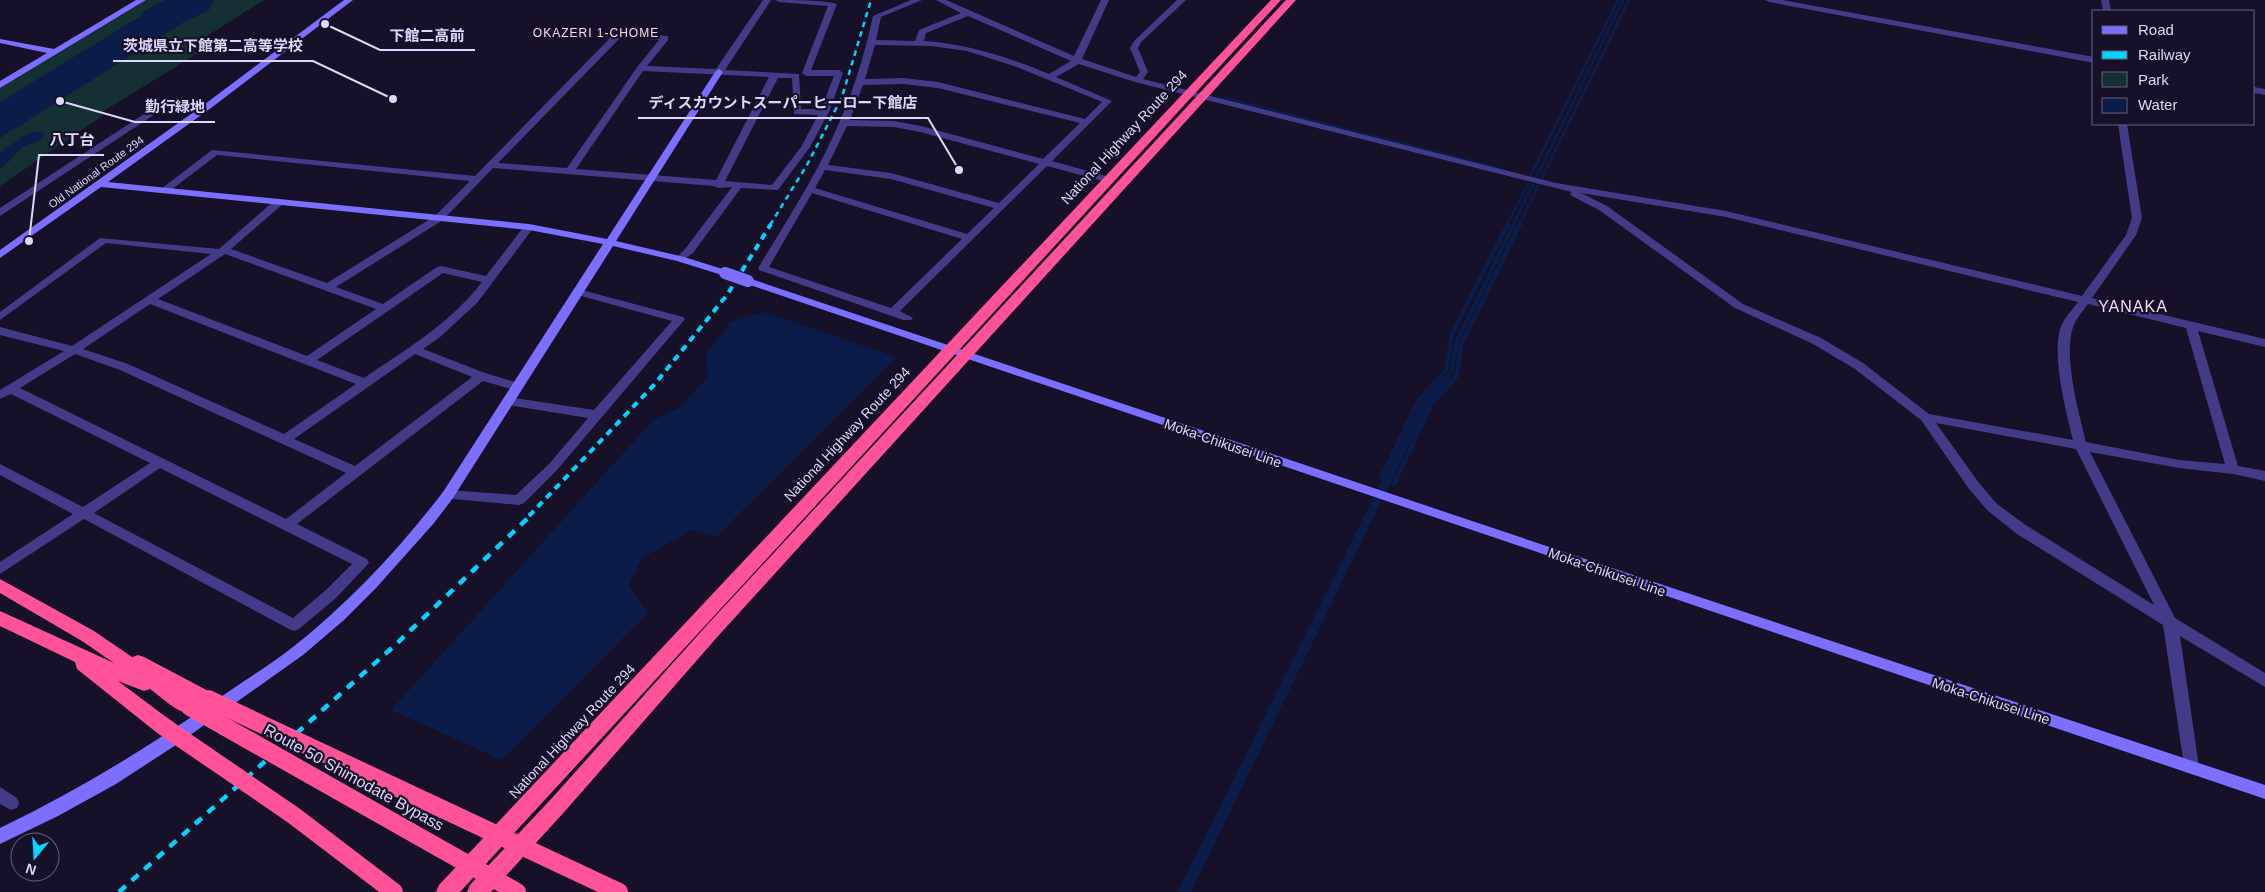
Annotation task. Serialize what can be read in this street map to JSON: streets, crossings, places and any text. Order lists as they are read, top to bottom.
{
  "streets": {
    "highway": ["National Highway Route 294", "Route 50 Shimodate Bypass"],
    "street": ["Old National Route 294", "Moka-Chikusei Line"]
  },
  "crossings": [
    ["National Highway Route 294", "Moka-Chikusei Line"],
    ["Old National Route 294", "Moka-Chikusei Line"]
  ],
  "districts": ["OKAZERI 1-CHOME", "YANAKA"],
  "places": [
    "下館二高前",
    "茨城県立下館第二高等学校",
    "勤行緑地",
    "ディスカウントスーパーヒーロー下館店",
    "八丁台"
  ],
  "legend": [
    "Road",
    "Railway",
    "Park",
    "Water"
  ],
  "north": "bottom"
}
